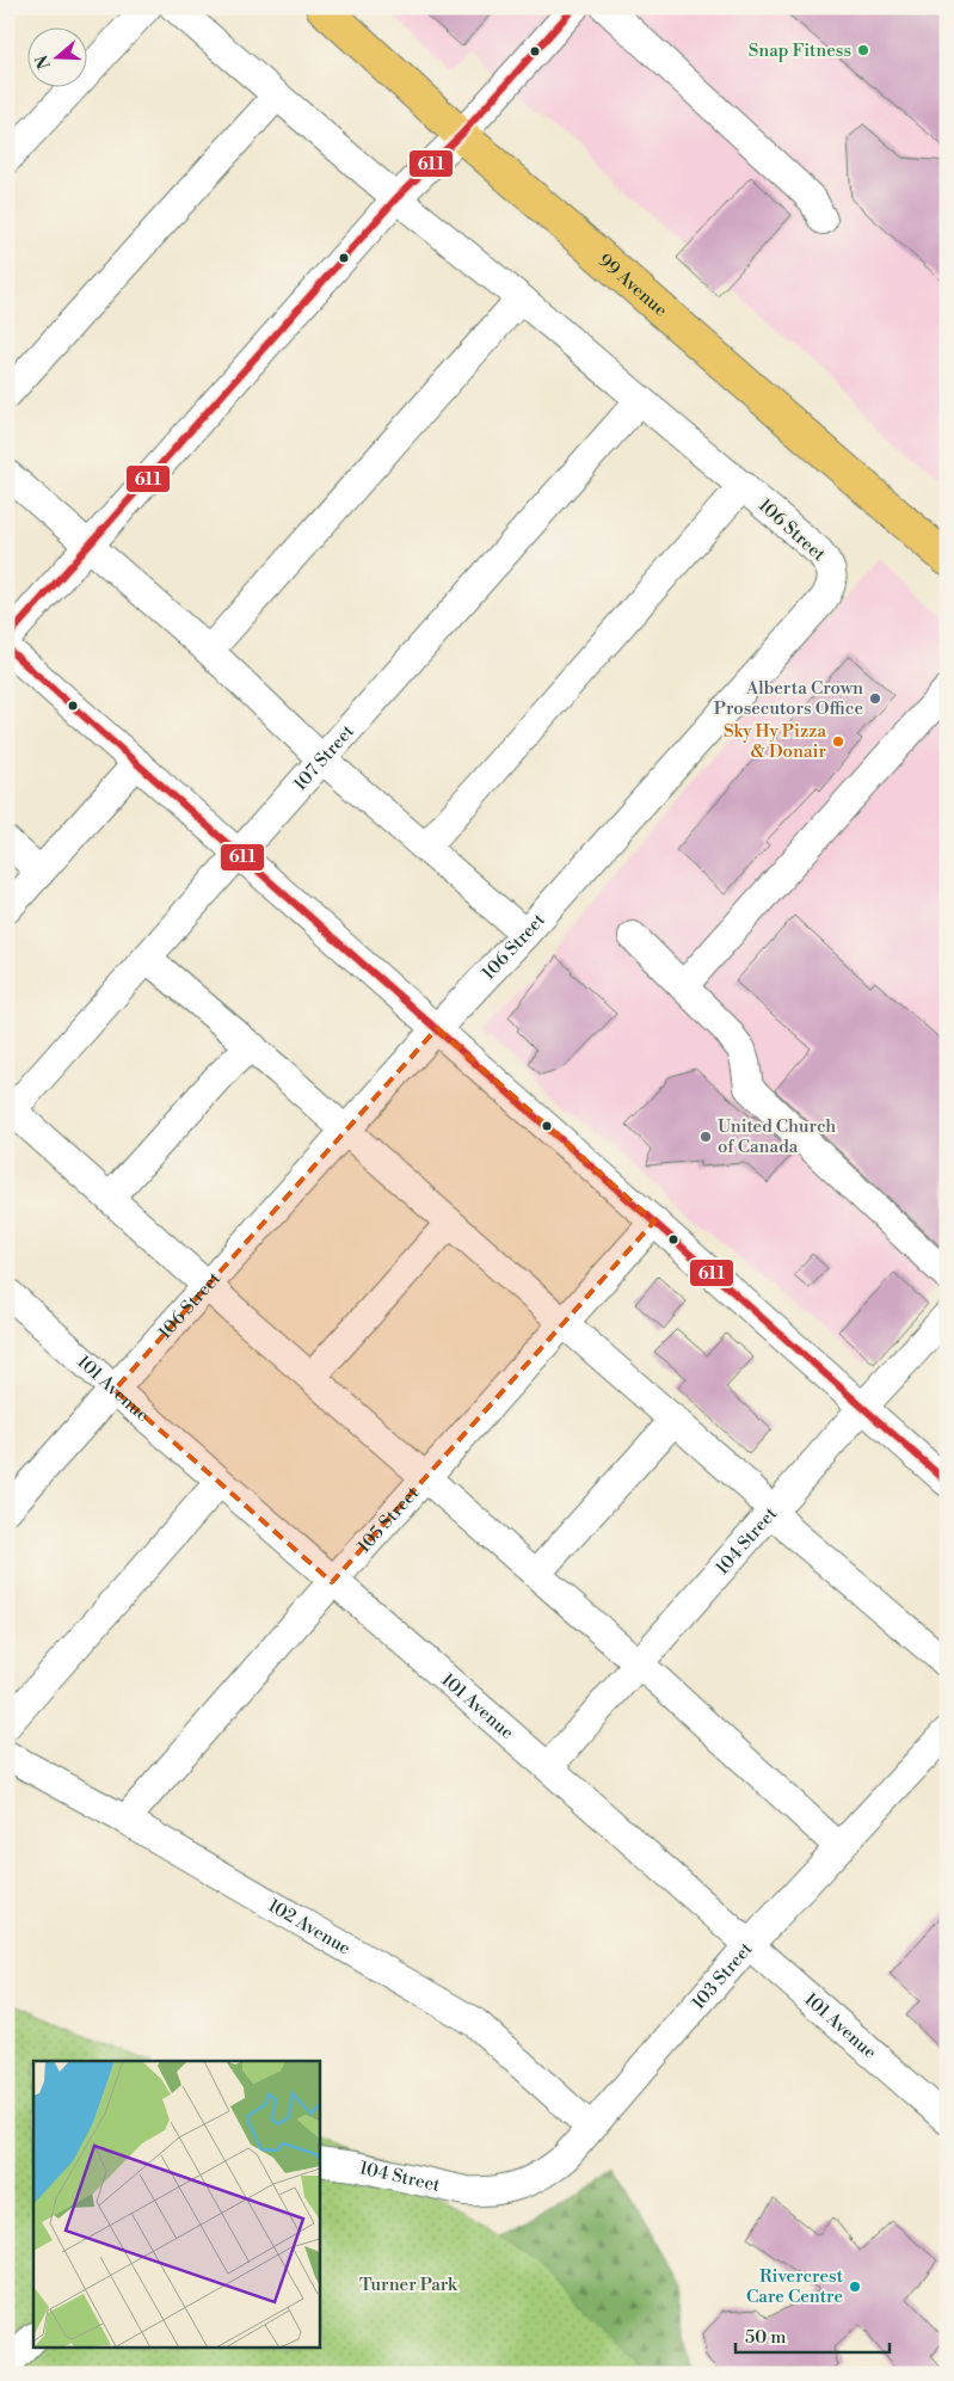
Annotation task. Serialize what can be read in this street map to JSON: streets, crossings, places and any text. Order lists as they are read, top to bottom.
{
  "streets": {
    "main road": ["99 Avenue"],
    "street": [
      "106 Street",
      "107 Street",
      "101 Avenue",
      "105 Street",
      "104 Street",
      "102 Avenue",
      "103 Street"
    ]
  },
  "crossings": [
    ["106 Street", "107 Street"],
    ["106 Street", "101 Avenue"],
    ["101 Avenue", "105 Street"],
    ["101 Avenue", "104 Street"],
    ["101 Avenue", "103 Street"],
    ["105 Street", "102 Avenue"],
    ["104 Street", "103 Street"],
    ["102 Avenue", "103 Street"]
  ],
  "parks": ["Turner Park"],
  "places": [
    "Snap Fitness",
    "Alberta Crown Prosecutors Office",
    "Sky Hy Pizza & Donair",
    "United Church of Canada",
    "Rivercrest Care Centre"
  ],
  "lines": ["transit line 611"],
  "scale_bar": "50 m",
  "north": "left"
}
